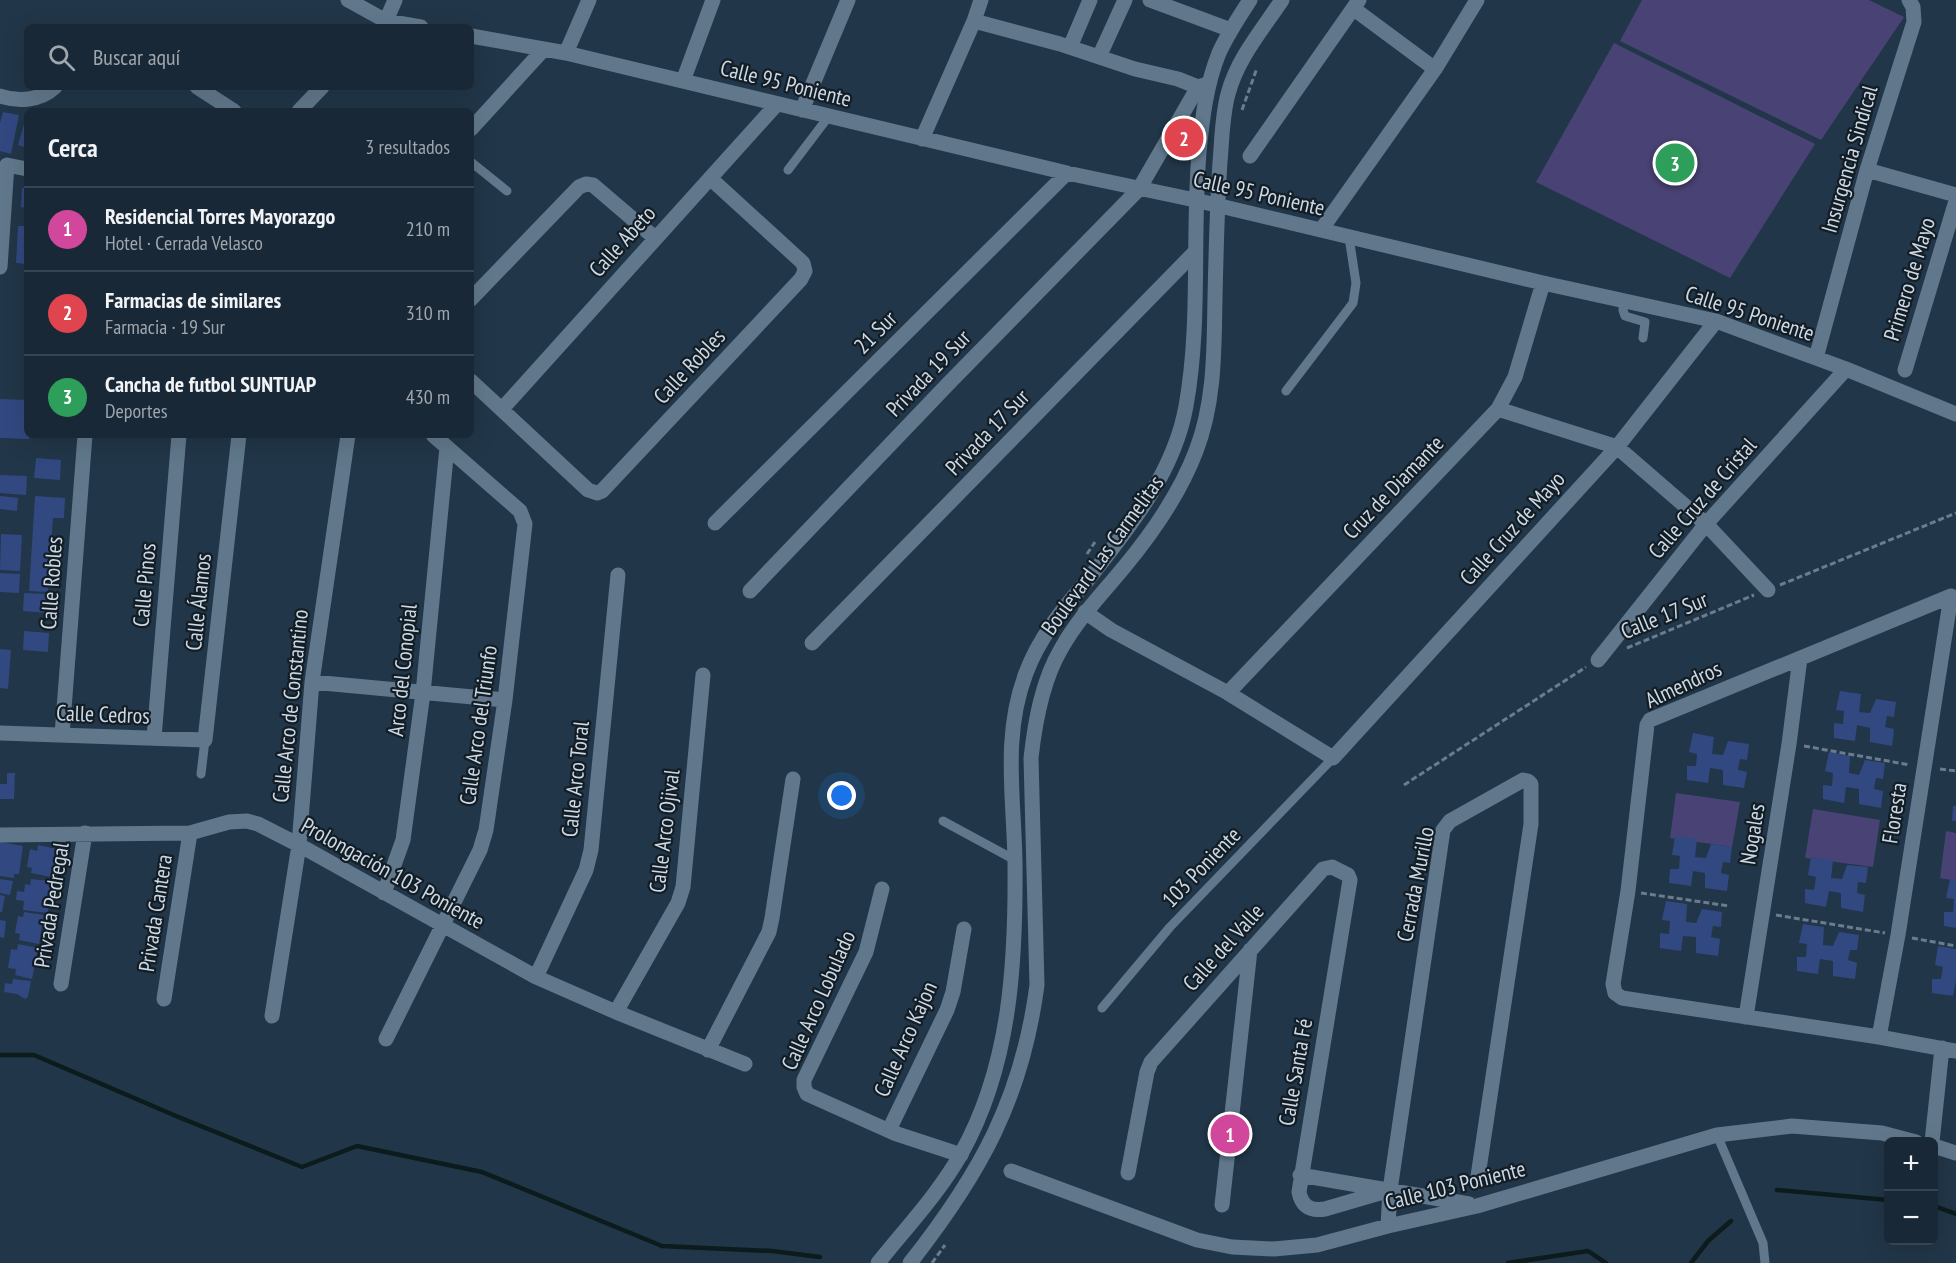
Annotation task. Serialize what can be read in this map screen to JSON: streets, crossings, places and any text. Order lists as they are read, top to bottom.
{
  "streets": {
    "street": [
      "Calle 95 Poniente",
      "Insurgencia Sindical",
      "Calle Abeto",
      "Primero de Mayo",
      "21 Sur",
      "Calle Robles",
      "Privada 19 Sur",
      "Privada 17 Sur",
      "Cruz de Diamante",
      "Calle Cruz de Cristal",
      "Calle Cruz de Mayo",
      "Boulevard Las Carmelitas",
      "Calle Pinos",
      "Calle Álamos",
      "Arco del Conopial",
      "Almendros",
      "Calle Arco de Constantino",
      "Calle Cedros",
      "Calle Arco del Triunfo",
      "Calle Arco Toral",
      "Floresta",
      "Calle Arco Ojival",
      "Nogales",
      "Prolongación 103 Poniente",
      "Cerrada Murillo",
      "Privada Pedregal",
      "Privada Cantera",
      "Calle del Valle",
      "Calle Arco Lobulado",
      "Calle Arco Kajon",
      "Calle Santa Fé",
      "Calle 103 Poniente"
    ],
    "lane": ["103 Poniente"],
    "path": ["Calle 17 Sur"]
  },
  "crossings": [
    ["Calle 95 Poniente", "Insurgencia Sindical"],
    ["Calle 95 Poniente", "Calle Abeto"],
    ["Calle 95 Poniente", "21 Sur"],
    ["Calle 95 Poniente", "Privada 19 Sur"],
    ["Calle 95 Poniente", "Cruz de Diamante"],
    ["Calle 95 Poniente", "Calle Cruz de Cristal"],
    ["Calle 95 Poniente", "Calle Cruz de Mayo"],
    ["Calle 95 Poniente", "Boulevard Las Carmelitas"],
    ["Calle Abeto", "Calle Robles"],
    ["Calle Robles", "Calle Cedros"],
    ["Privada 19 Sur", "Boulevard Las Carmelitas"],
    ["Privada 17 Sur", "Boulevard Las Carmelitas"],
    ["Calle Cruz de Cristal", "Calle 17 Sur"],
    ["Calle Cruz de Mayo", "103 Poniente"],
    ["Calle Pinos", "Calle Cedros"],
    ["Calle Álamos", "Calle Cedros"],
    ["Arco del Conopial", "Calle Arco del Triunfo"],
    ["Arco del Conopial", "Prolongación 103 Poniente"],
    ["Almendros", "Floresta"],
    ["Almendros", "Nogales"],
    ["Calle Arco de Constantino", "Prolongación 103 Poniente"],
    ["Calle Arco del Triunfo", "Prolongación 103 Poniente"],
    ["Calle Arco Toral", "Prolongación 103 Poniente"],
    ["Calle Arco Ojival", "Prolongación 103 Poniente"],
    ["Prolongación 103 Poniente", "Privada Pedregal"],
    ["Prolongación 103 Poniente", "Privada Cantera"],
    ["Cerrada Murillo", "Calle Santa Fé"],
    ["Cerrada Murillo", "Calle 103 Poniente"],
    ["Calle del Valle", "Calle Santa Fé"],
    ["Calle Arco Lobulado", "Calle Arco Kajon"]
  ],
  "page": {
    "search": "Buscar aquí",
    "heading": ["Cerca", "3 resultados"],
    "pins": ["2", "3", "1"],
    "list": [
      {
        "mark": "1",
        "name": "Residencial Torres Mayorazgo",
        "note": "Hotel · Cerrada Velasco",
        "value": "210 m"
      },
      {
        "mark": "2",
        "name": "Farmacias de similares",
        "note": "Farmacia · 19 Sur",
        "value": "310 m"
      },
      {
        "mark": "3",
        "name": "Cancha de futbol SUNTUAP",
        "note": "Deportes",
        "value": "430 m"
      }
    ],
    "map_buttons": ["+", "−"]
  }
}
